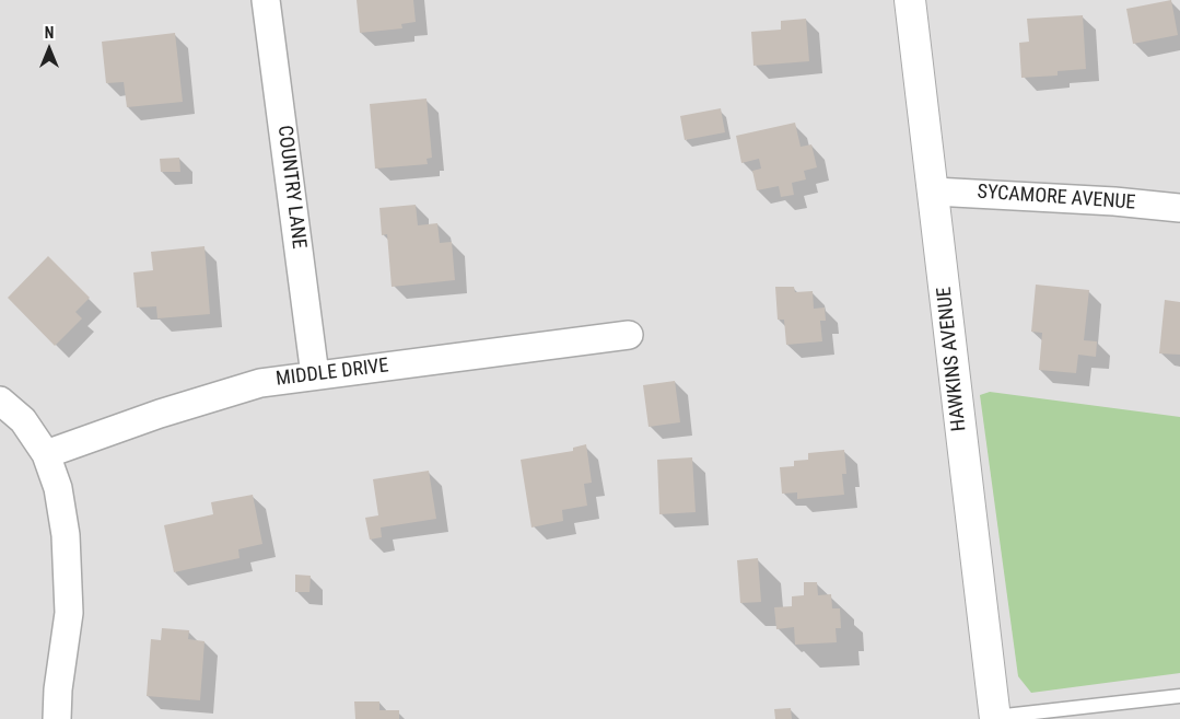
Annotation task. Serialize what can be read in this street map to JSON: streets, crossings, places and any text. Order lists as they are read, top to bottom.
{
  "streets": {
    "street": [
      "COUNTRY LANE",
      "SYCAMORE AVENUE",
      "HAWKINS AVENUE",
      "MIDDLE DRIVE"
    ]
  },
  "crossings": [
    ["COUNTRY LANE", "MIDDLE DRIVE"],
    ["SYCAMORE AVENUE", "HAWKINS AVENUE"]
  ],
  "north": "top"
}
